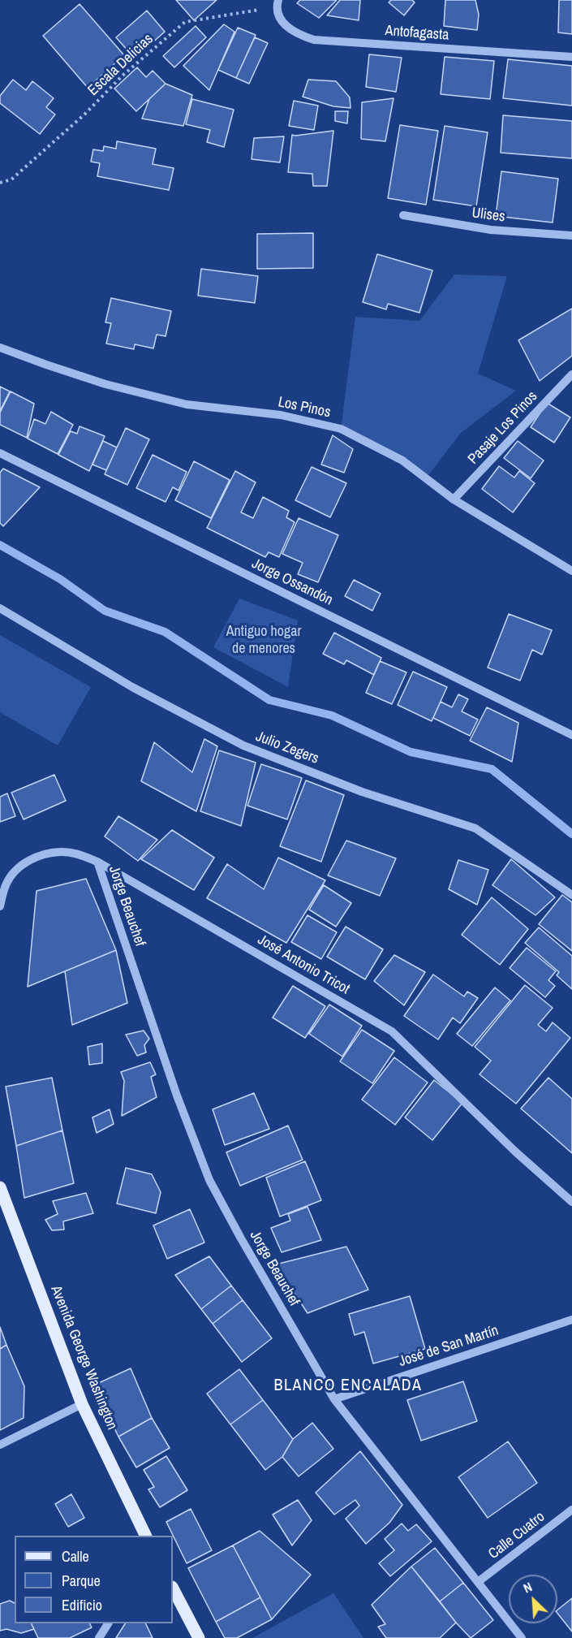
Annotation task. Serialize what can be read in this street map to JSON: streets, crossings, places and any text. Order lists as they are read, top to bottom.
{
  "streets": {
    "main road": ["Avenida George Washington"],
    "street": [
      "Antofagasta",
      "Ulises",
      "Los Pinos",
      "Pasaje Los Pinos",
      "Jorge Ossandón",
      "Julio Zegers",
      "Jorge Beauchef",
      "José Antonio Tricot",
      "José de San Martín",
      "Calle Cuatro"
    ],
    "path": ["Escala Delicias"]
  },
  "crossings": [
    ["Antofagasta", "Escala Delicias"],
    ["Los Pinos", "Pasaje Los Pinos"],
    ["Jorge Beauchef", "José Antonio Tricot"],
    ["Jorge Beauchef", "José de San Martín"],
    ["Jorge Beauchef", "Calle Cuatro"]
  ],
  "districts": ["BLANCO ENCALADA"],
  "parks": ["Antiguo hogar de menores"],
  "legend": ["Calle", "Parque", "Edificio"],
  "north": "top left"
}
